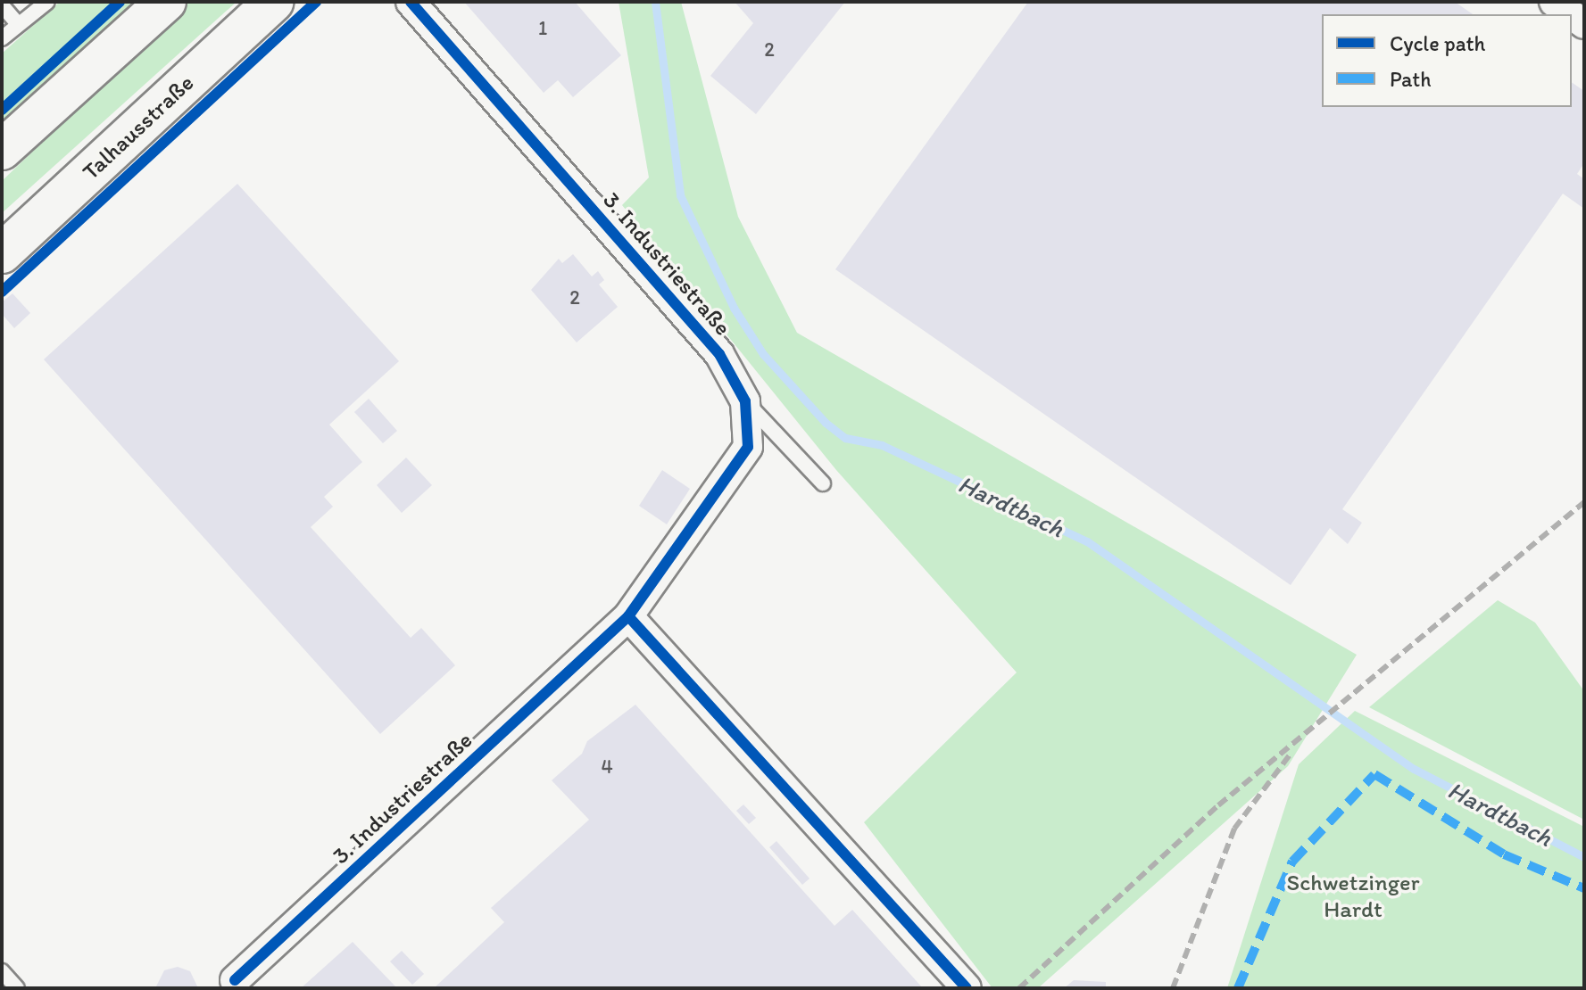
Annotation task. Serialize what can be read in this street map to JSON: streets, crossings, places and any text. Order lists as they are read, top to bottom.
{
  "streets": {
    "main road": ["Talhausstraße"],
    "street": ["3. Industriestraße"]
  },
  "water": ["Hardtbach"],
  "parks": ["Schwetzinger Hardt"],
  "house_numbers": [
    "1",
    "2",
    "2",
    "4"
  ],
  "legend": ["Cycle path", "Path"]
}
